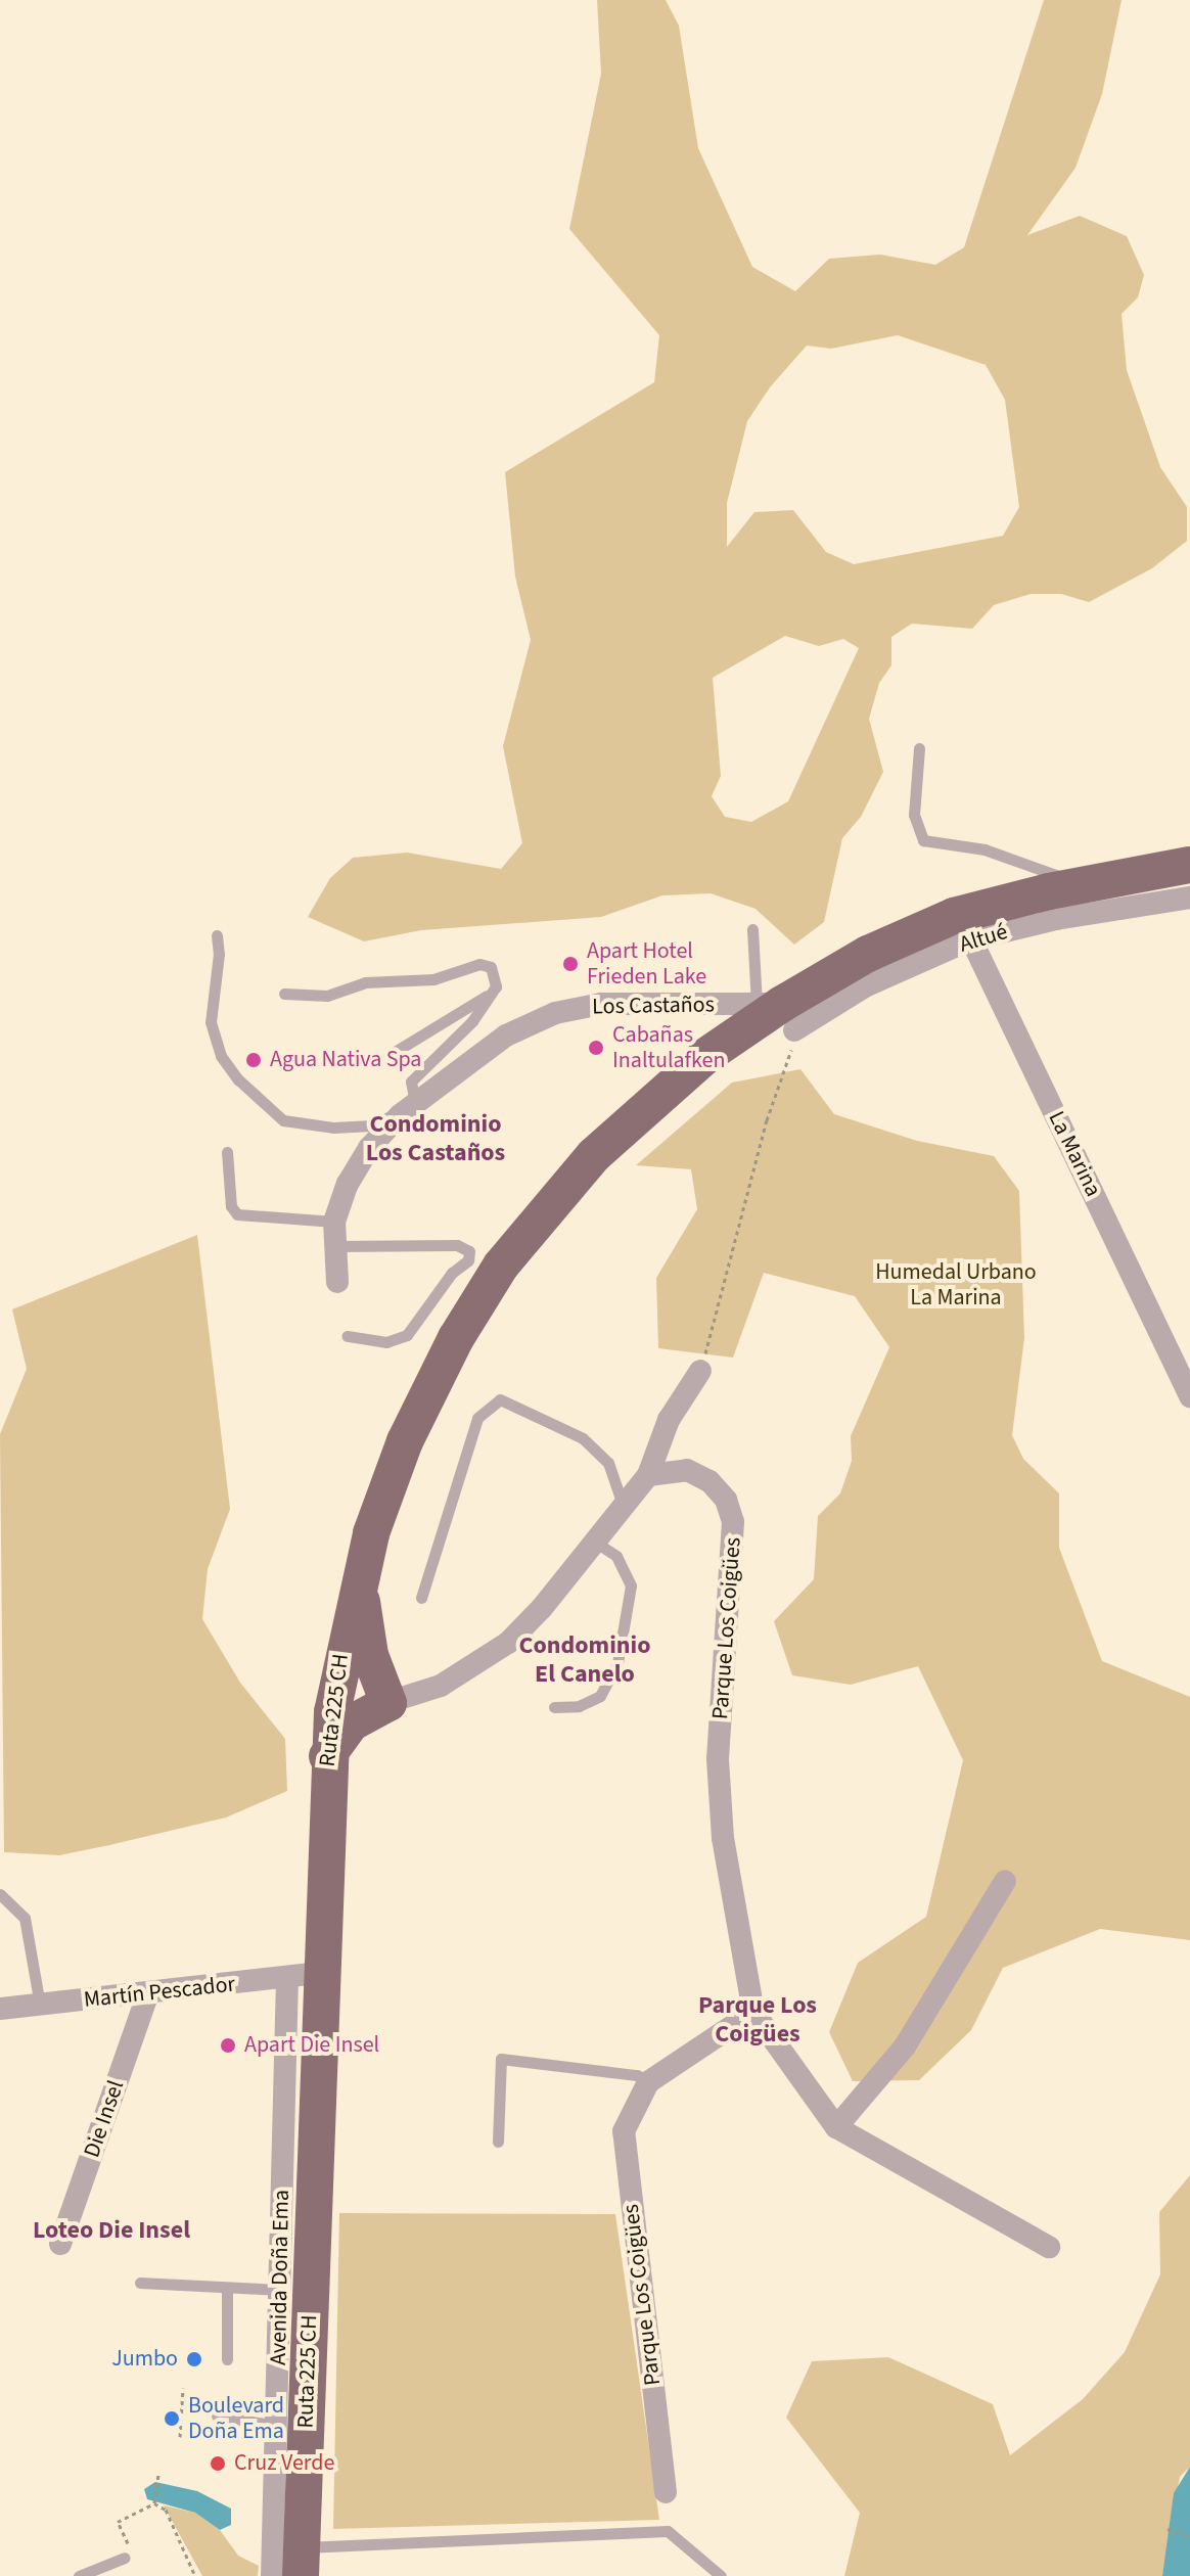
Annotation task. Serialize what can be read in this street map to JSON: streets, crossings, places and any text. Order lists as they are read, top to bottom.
{
  "streets": {
    "main road": ["Ruta 225 CH"],
    "street": [
      "Altué",
      "Los Castaños",
      "La Marina",
      "Parque Los Coigües",
      "Martín Pescador",
      "Die Insel",
      "Avenida Doña Ema"
    ]
  },
  "crossings": [
    ["Altué", "La Marina"],
    ["Altué", "Ruta 225 CH"],
    ["Los Castaños", "Ruta 225 CH"],
    ["La Marina", "Ruta 225 CH"],
    ["Ruta 225 CH", "Martín Pescador"],
    ["Ruta 225 CH", "Avenida Doña Ema"],
    ["Martín Pescador", "Die Insel"],
    ["Martín Pescador", "Avenida Doña Ema"]
  ],
  "districts": [
    "Condominio Los Castaños",
    "Condominio El Canelo",
    "Parque Los Coigües",
    "Loteo Die Insel"
  ],
  "parks": ["Humedal Urbano La Marina"],
  "places": [
    "Apart Hotel Frieden Lake",
    "Cabañas Inaltulafken",
    "Agua Nativa Spa",
    "Apart Die Insel",
    "Jumbo",
    "Boulevard Doña Ema",
    "Cruz Verde"
  ]
}
